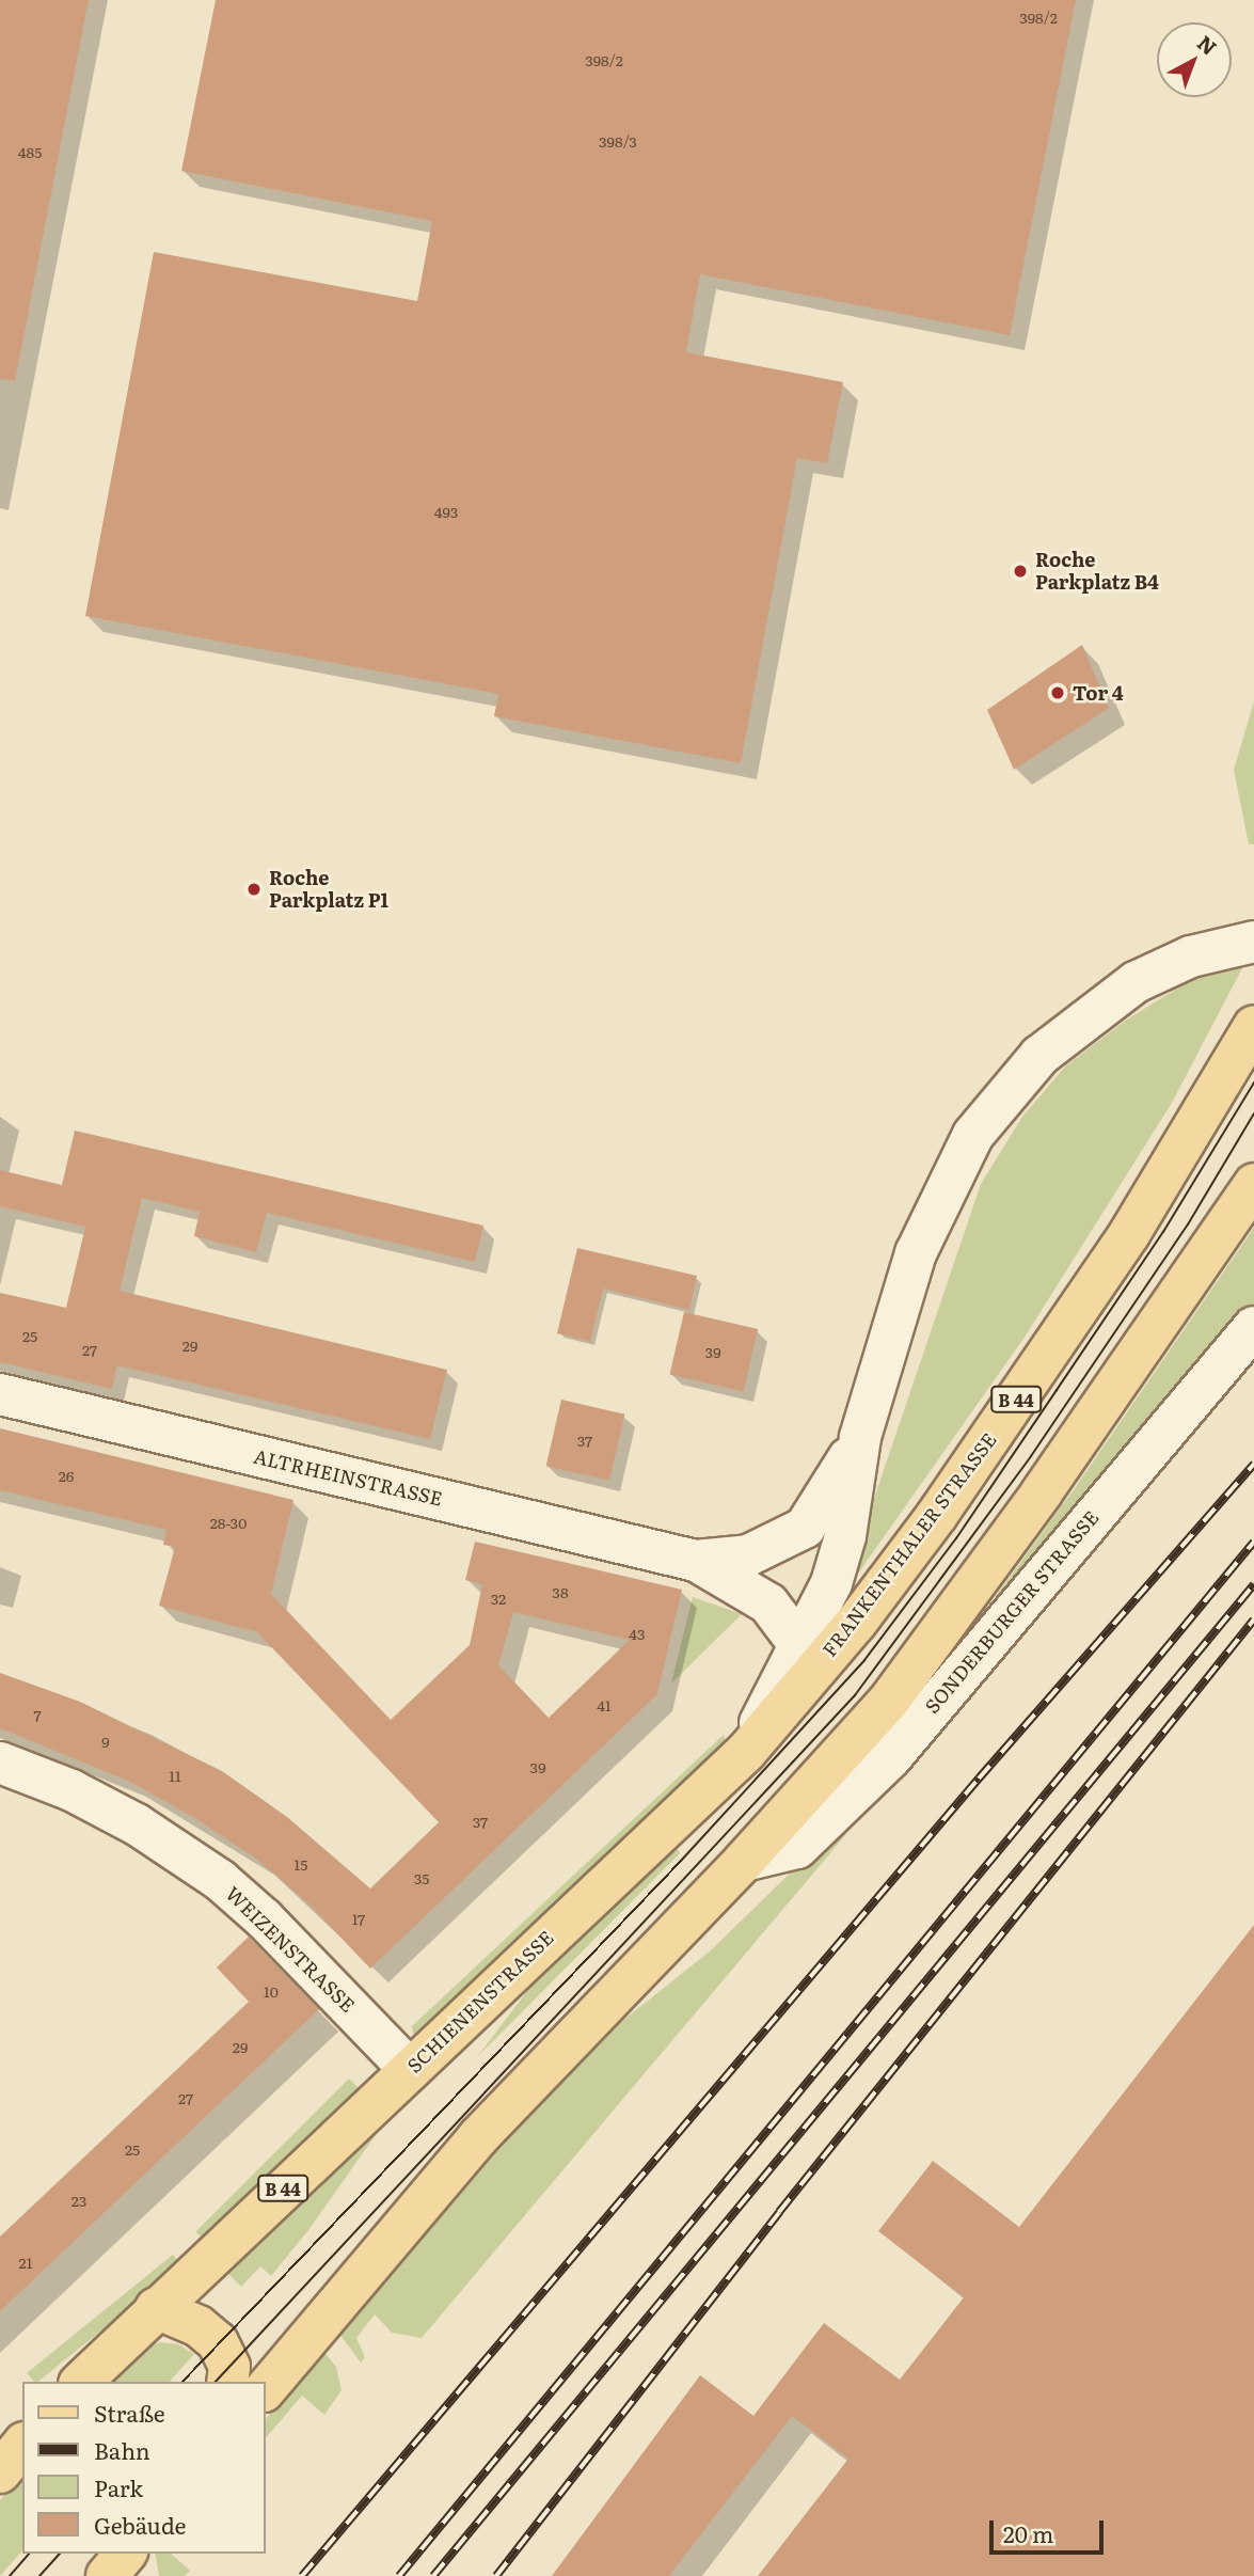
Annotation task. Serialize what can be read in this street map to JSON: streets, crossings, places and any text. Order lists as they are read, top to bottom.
{
  "streets": {
    "main road": ["B 44", "FRANKENTHALER STRASSE", "SCHIENENSTRASSE"],
    "street": ["ALTRHEINSTRASSE", "SONDERBURGER STRASSE", "WEIZENSTRASSE"]
  },
  "crossings": [
    ["ALTRHEINSTRASSE", "SCHIENENSTRASSE"],
    ["FRANKENTHALER STRASSE", "SCHIENENSTRASSE"],
    ["WEIZENSTRASSE", "SCHIENENSTRASSE"]
  ],
  "places": ["Roche Parkplatz B4", "Tor 4", "Roche Parkplatz P1"],
  "house_numbers": [
    "398/2",
    "398/2",
    "398/3",
    "485",
    "493",
    "25",
    "29",
    "27",
    "39",
    "37",
    "26",
    "28-30",
    "38",
    "32",
    "43",
    "41",
    "7",
    "9",
    "39",
    "11",
    "37",
    "15",
    "35",
    "17",
    "10",
    "29",
    "27",
    "25",
    "23",
    "21"
  ],
  "legend": [
    "Straße",
    "Bahn",
    "Park",
    "Gebäude"
  ],
  "scale_bar": "20 m",
  "north": "top right"
}
